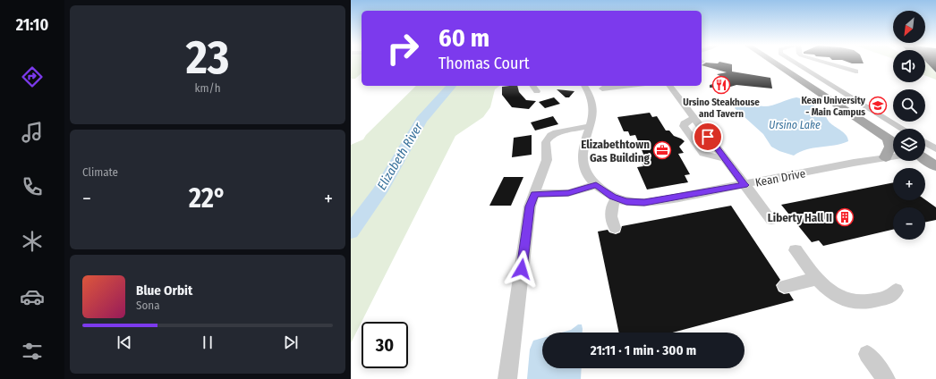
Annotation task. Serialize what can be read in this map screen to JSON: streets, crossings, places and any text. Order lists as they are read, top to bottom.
{
  "streets": {
    "street": ["Kean Drive"]
  },
  "water": ["Ursino Lake", "Elizabeth River"],
  "places": {
    "restaurant": ["Ursino Steakhouse and Tavern"],
    "school or university": ["Kean University - Main Campus"],
    "office": ["Elizabethtown Gas Building"],
    "building": ["Liberty Hall II"]
  },
  "north": "bottom left",
  "page": {
    "tabs": "21:10",
    "tile": [
      ["23", "km/h"],
      "Climate"
    ],
    "map_buttons": ["+", "−"],
    "turn": ["60 m", "Thomas Court"],
    "heat": ["−", "22°", "+"],
    "song": ["Blue Orbit", "Sona"],
    "limit": "30",
    "trip": "21:11 · 1 min · 300 m"
  }
}
